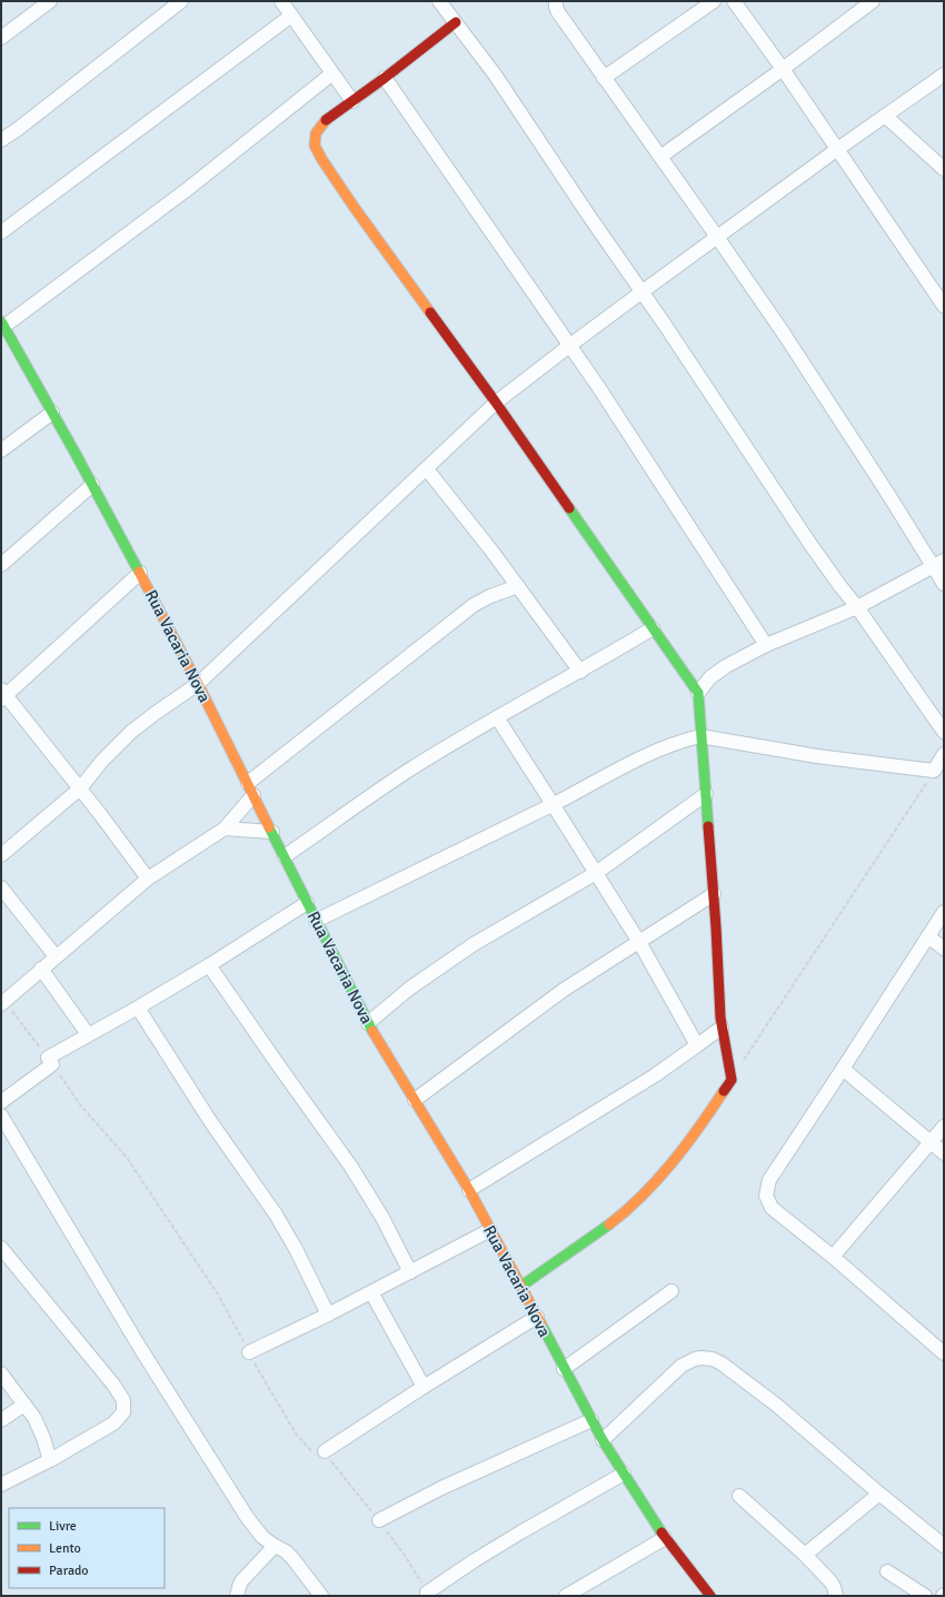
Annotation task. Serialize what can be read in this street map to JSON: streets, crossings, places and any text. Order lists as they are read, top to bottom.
{
  "streets": {
    "street": ["Rua Vacaria Nova"]
  },
  "legend": ["Livre", "Lento", "Parado"]
}
